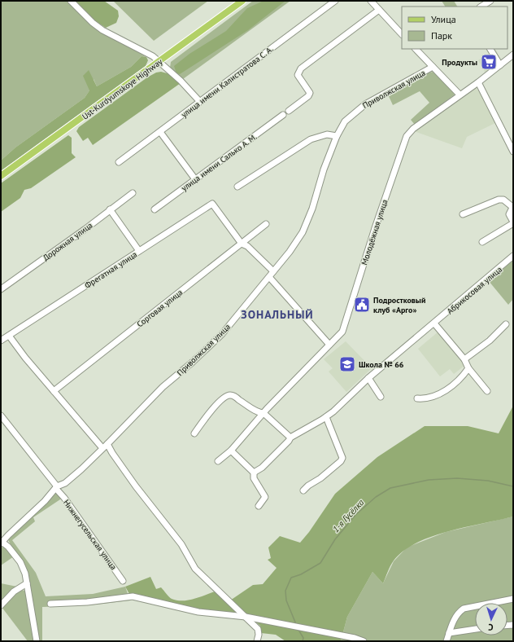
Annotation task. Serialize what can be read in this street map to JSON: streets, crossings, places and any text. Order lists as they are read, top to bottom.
{
  "streets": {
    "main road": ["Ust-Kurdyumskoye Highway"],
    "street": [
      "улица имени Калистратова С. А.",
      "Приволжская улица",
      "улица имени Салько А. М.",
      "Молодёжная улица",
      "Дорожная улица",
      "Фрегатная улица",
      "Абрикосовая улица",
      "Сорговая улица",
      "Нижнегусельская улица"
    ]
  },
  "crossings": [
    ["Приволжская улица", "Нижнегусельская улица"],
    ["Фрегатная улица", "Сорговая улица"]
  ],
  "districts": ["ЗОНАЛЬНЫЙ"],
  "water": ["1-я Гусёлка"],
  "places": {
    "supermarket": ["Продукты"],
    "public building": ["Подростковый клуб «Арго»"],
    "school or university": ["Школа № 66"]
  },
  "legend": ["Улица", "Парк"],
  "north": "bottom"
}
